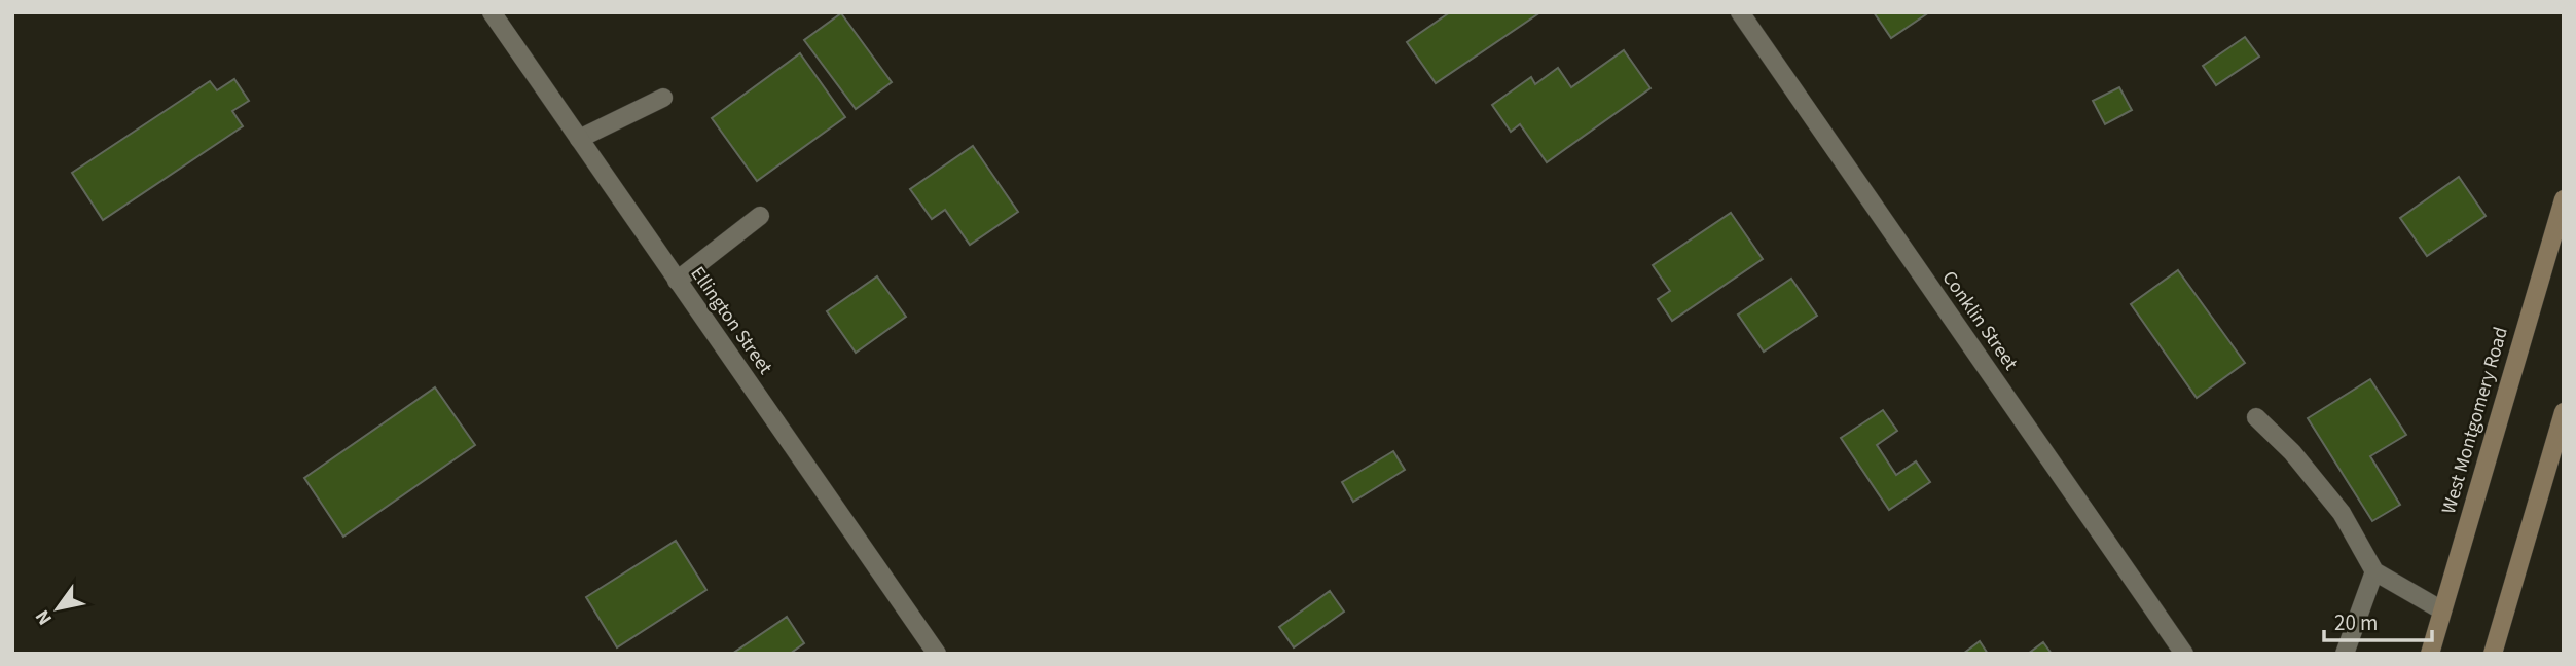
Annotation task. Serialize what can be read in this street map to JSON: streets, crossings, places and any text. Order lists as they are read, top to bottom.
{
  "streets": {
    "main road": ["West Montgomery Road"],
    "street": ["Ellington Street", "Conklin Street"]
  },
  "scale_bar": "20 m",
  "north": "bottom left"
}
